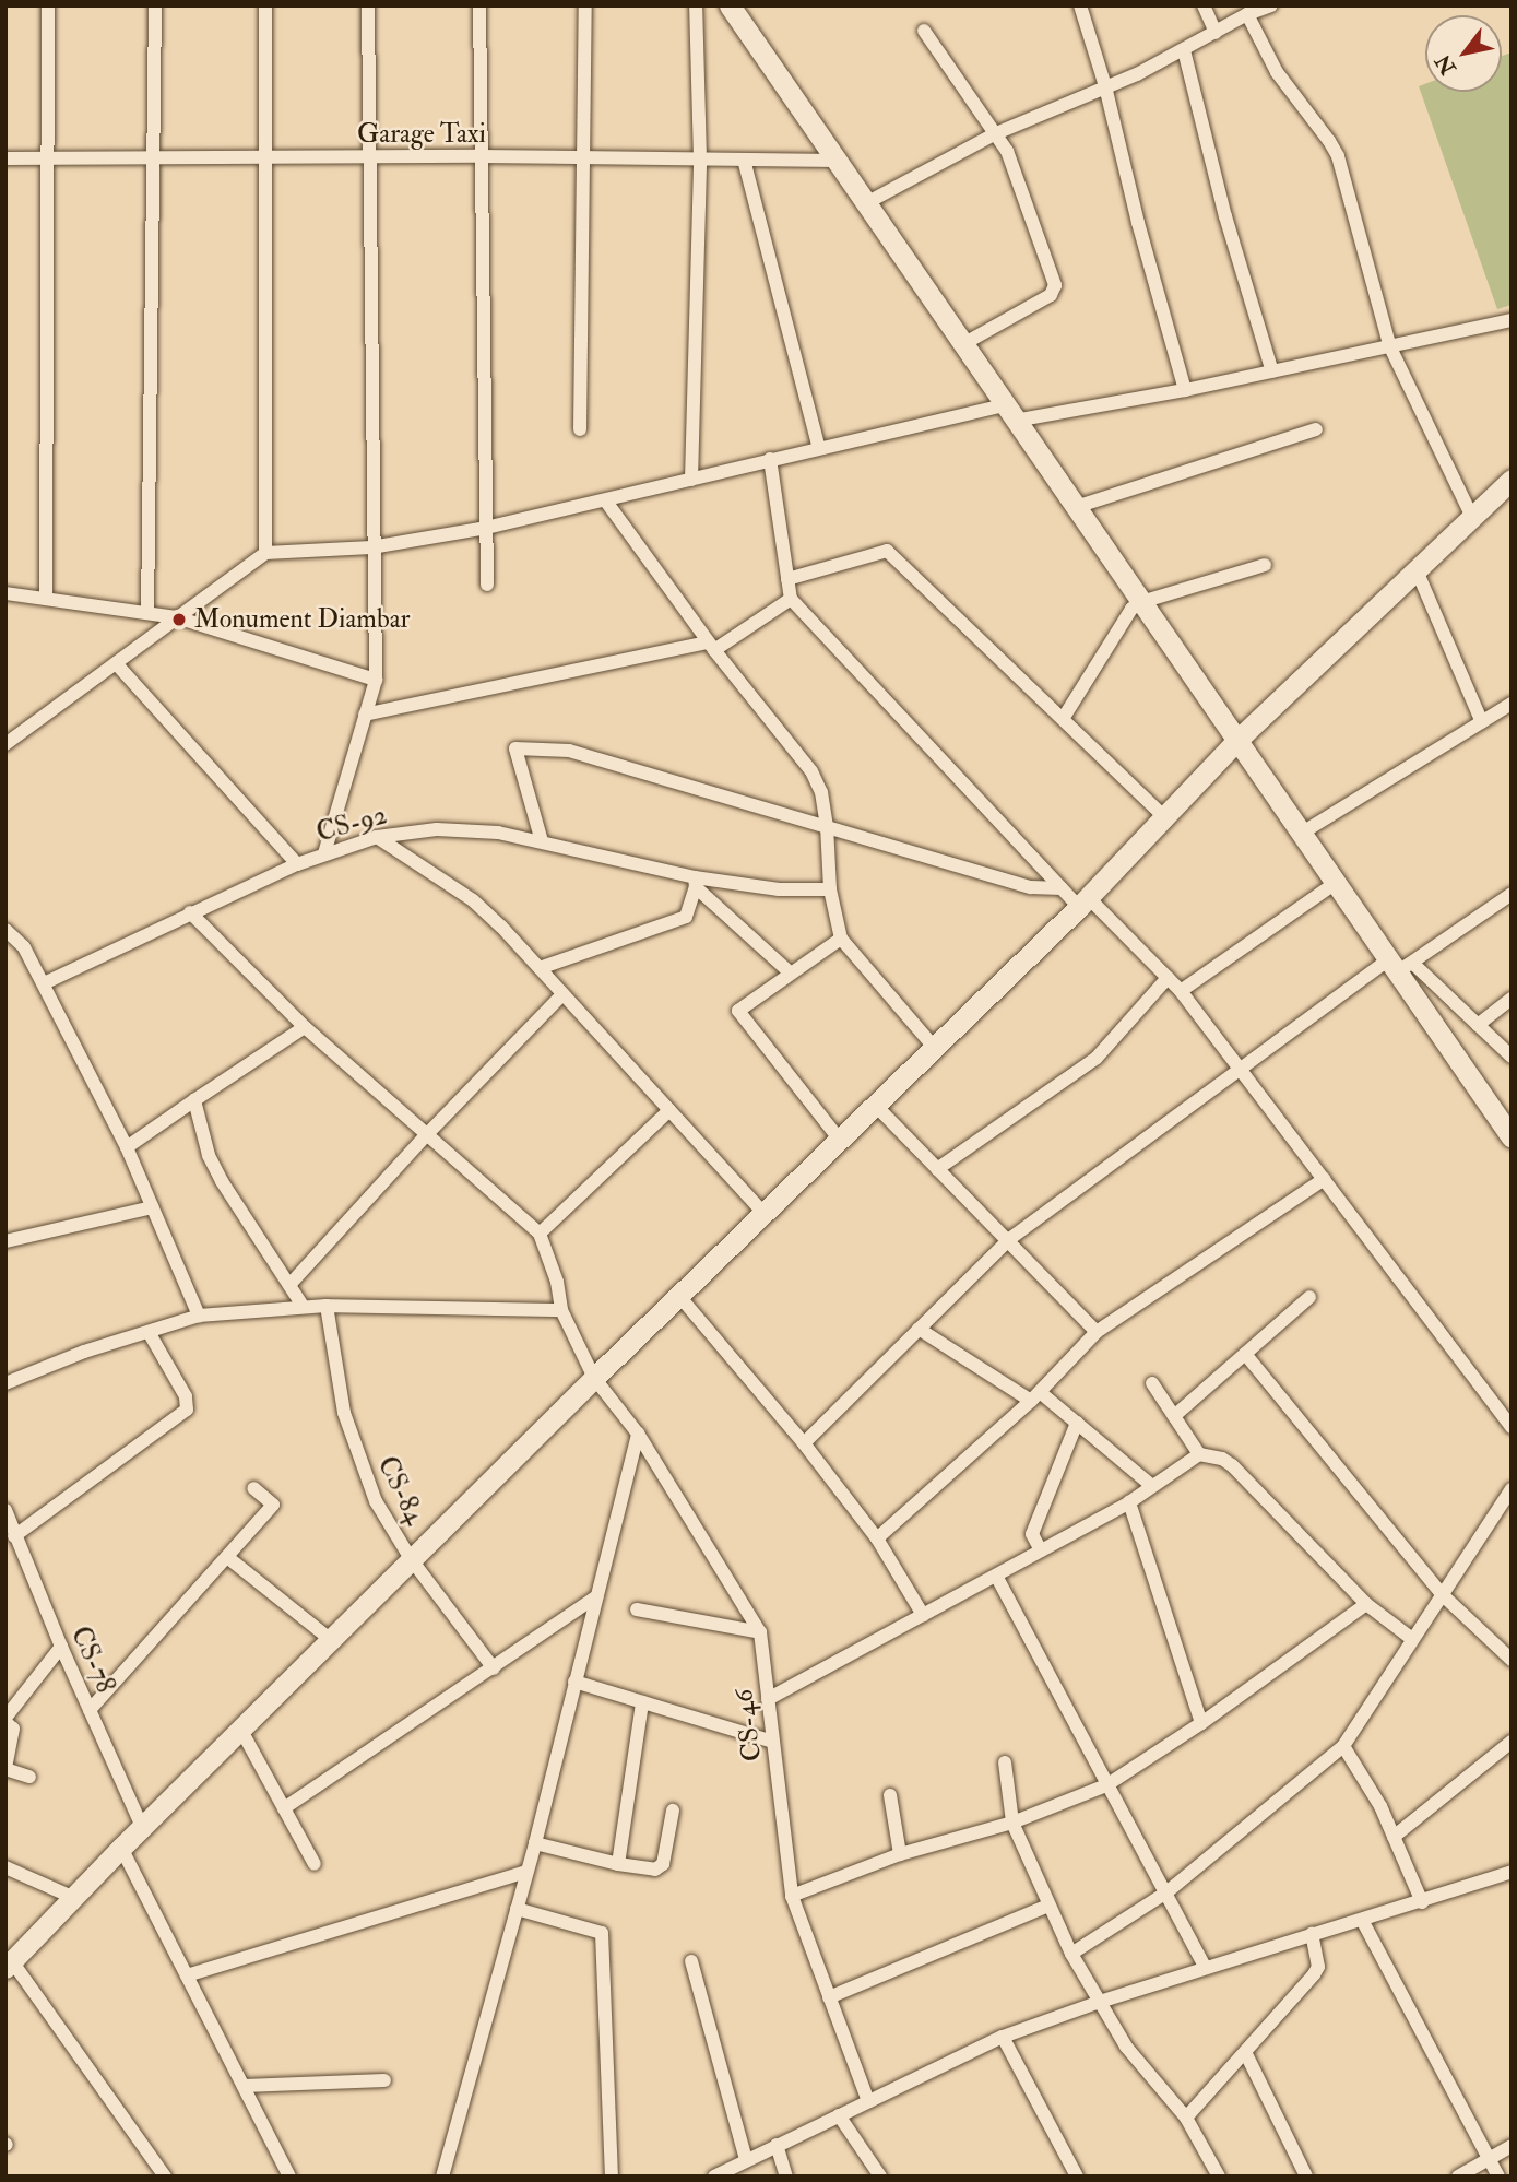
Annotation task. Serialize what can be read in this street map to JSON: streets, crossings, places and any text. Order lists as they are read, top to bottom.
{
  "streets": {
    "street": [
      "Garage Taxi",
      "CS-92",
      "CS-84",
      "CS-78",
      "CS-46"
    ]
  },
  "places": ["Monument Diambar"],
  "north": "bottom left"
}
